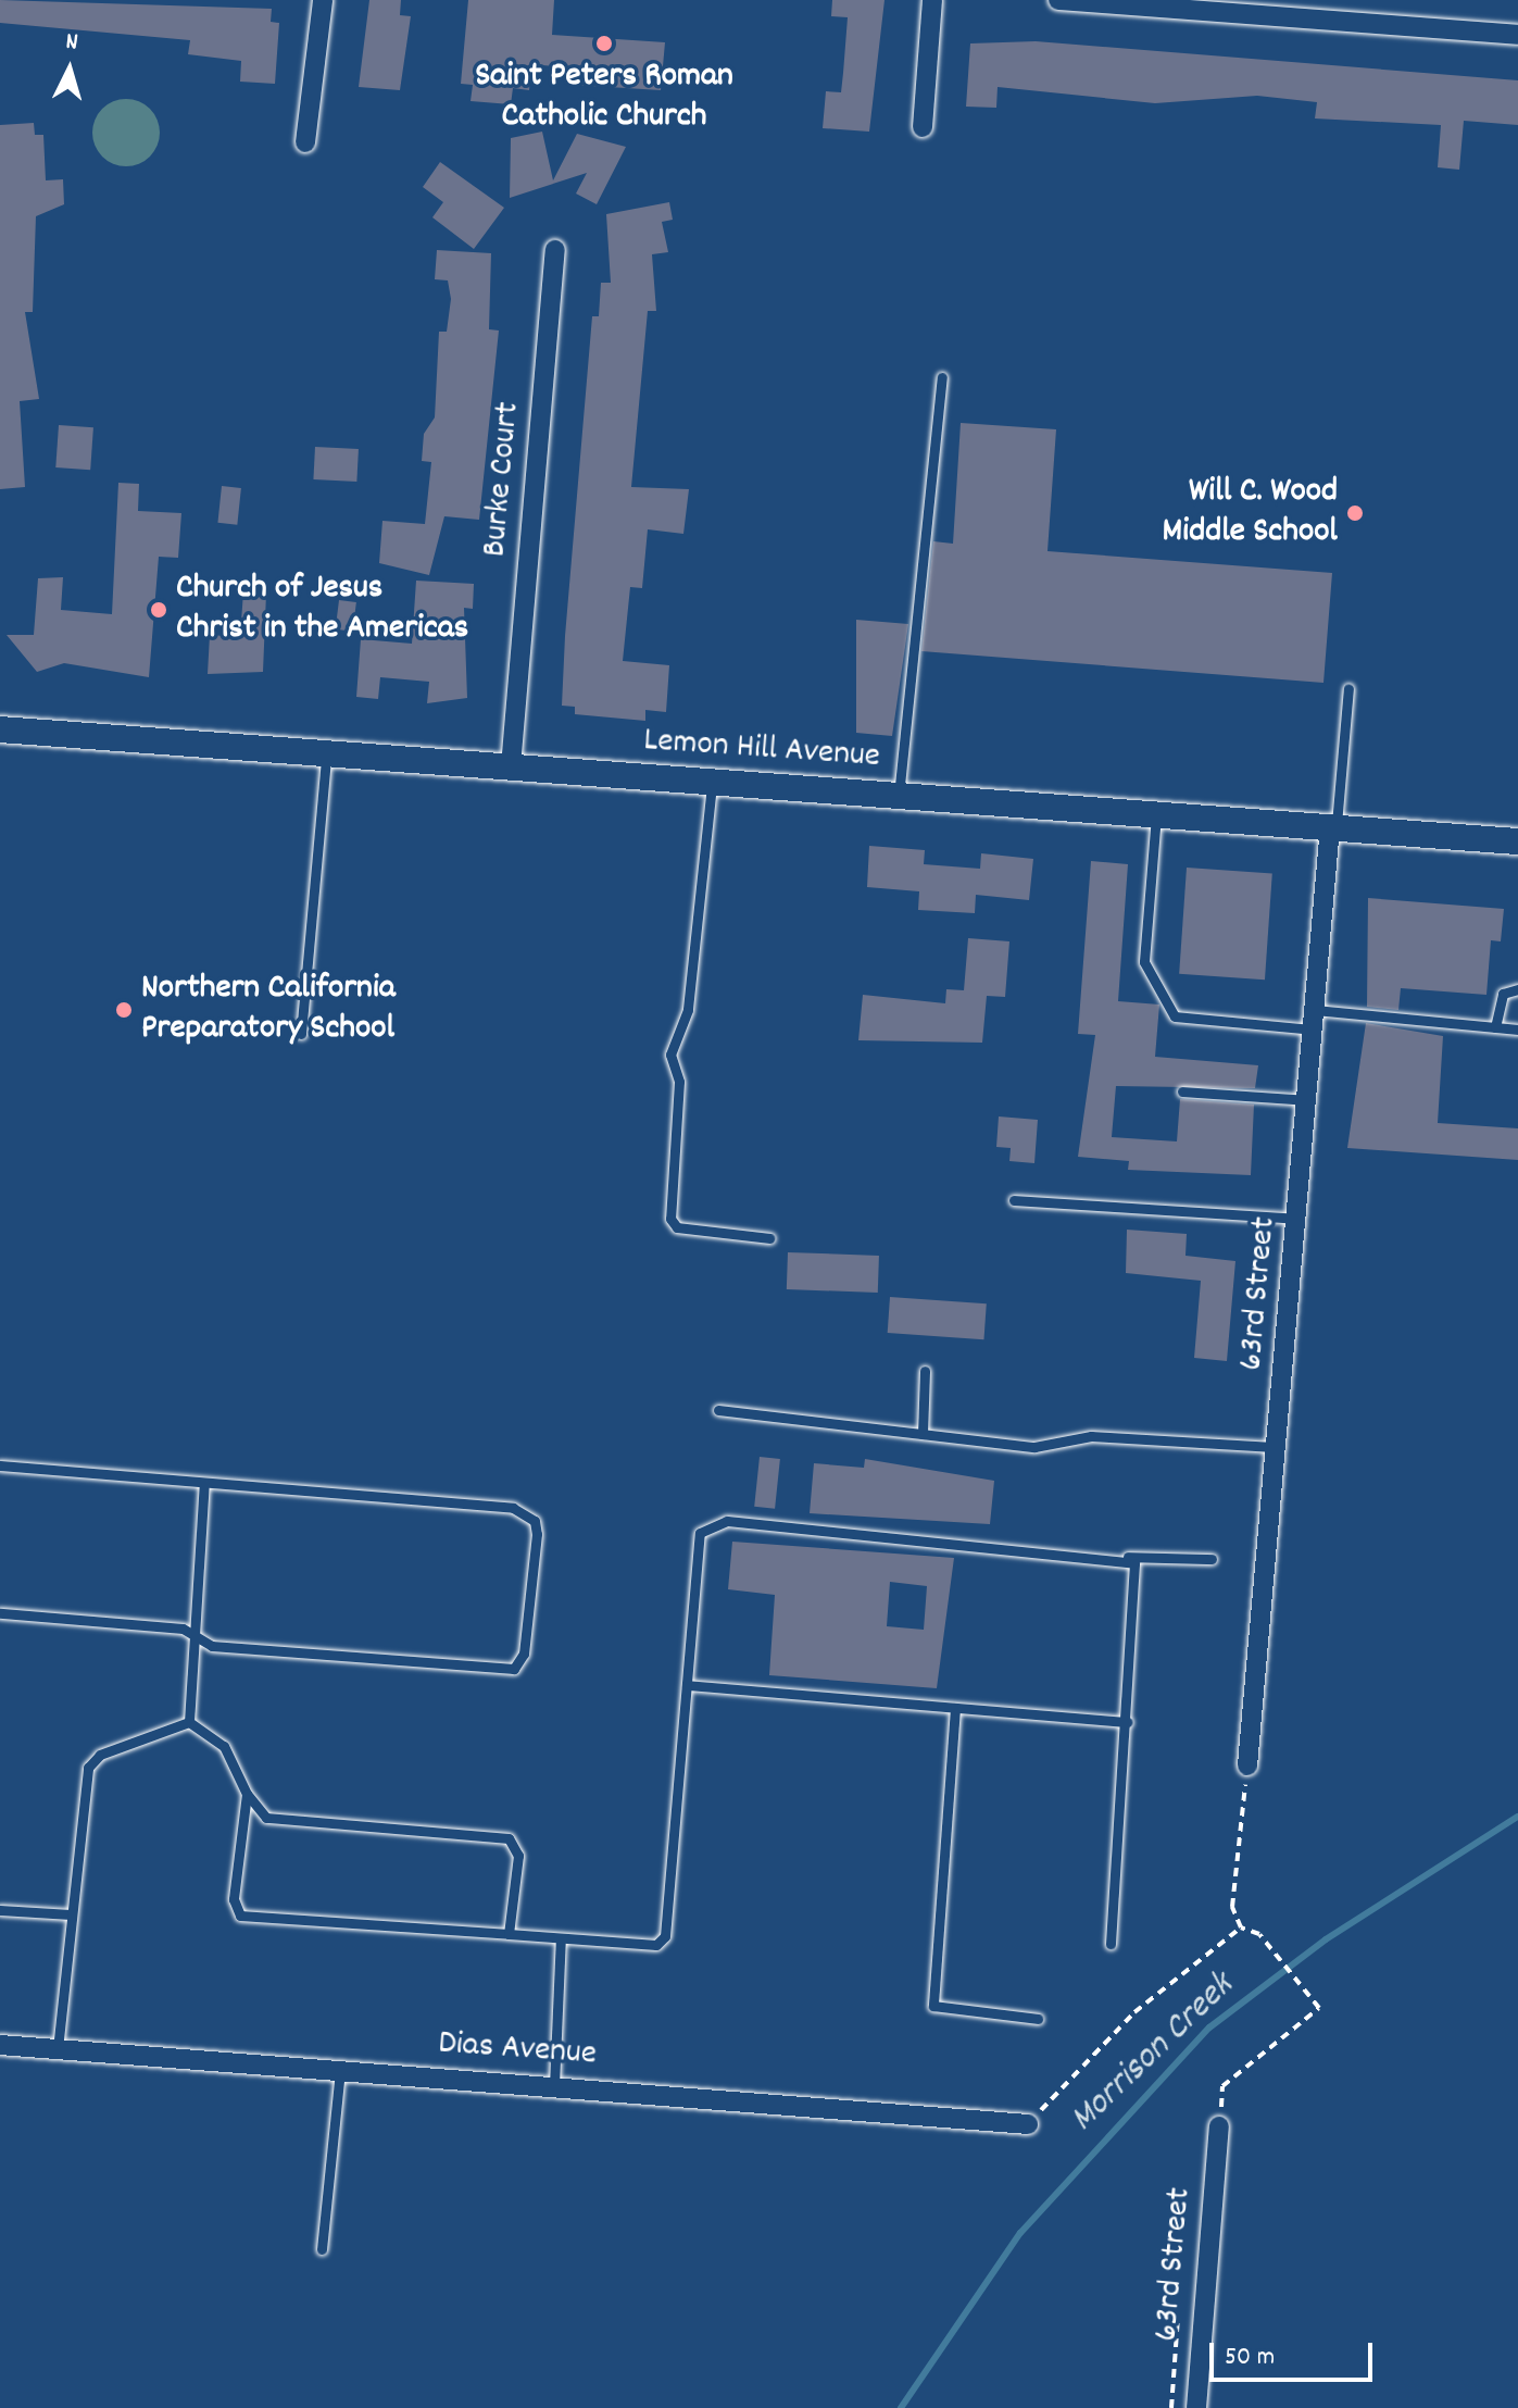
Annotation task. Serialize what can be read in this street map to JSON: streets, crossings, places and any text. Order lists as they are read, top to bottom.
{
  "streets": {
    "street": [
      "Burke Court",
      "Lemon Hill Avenue",
      "63rd Street",
      "Dias Avenue"
    ]
  },
  "crossings": [
    ["Burke Court", "Lemon Hill Avenue"],
    ["Lemon Hill Avenue", "63rd Street"]
  ],
  "water": ["Morrison Creek"],
  "places": [
    "Saint Peters Roman Catholic Church",
    "Will C. Wood Middle School",
    "Church of Jesus Christ in the Americas",
    "Northern California Preparatory School"
  ],
  "scale_bar": "50 m",
  "north": "top"
}
